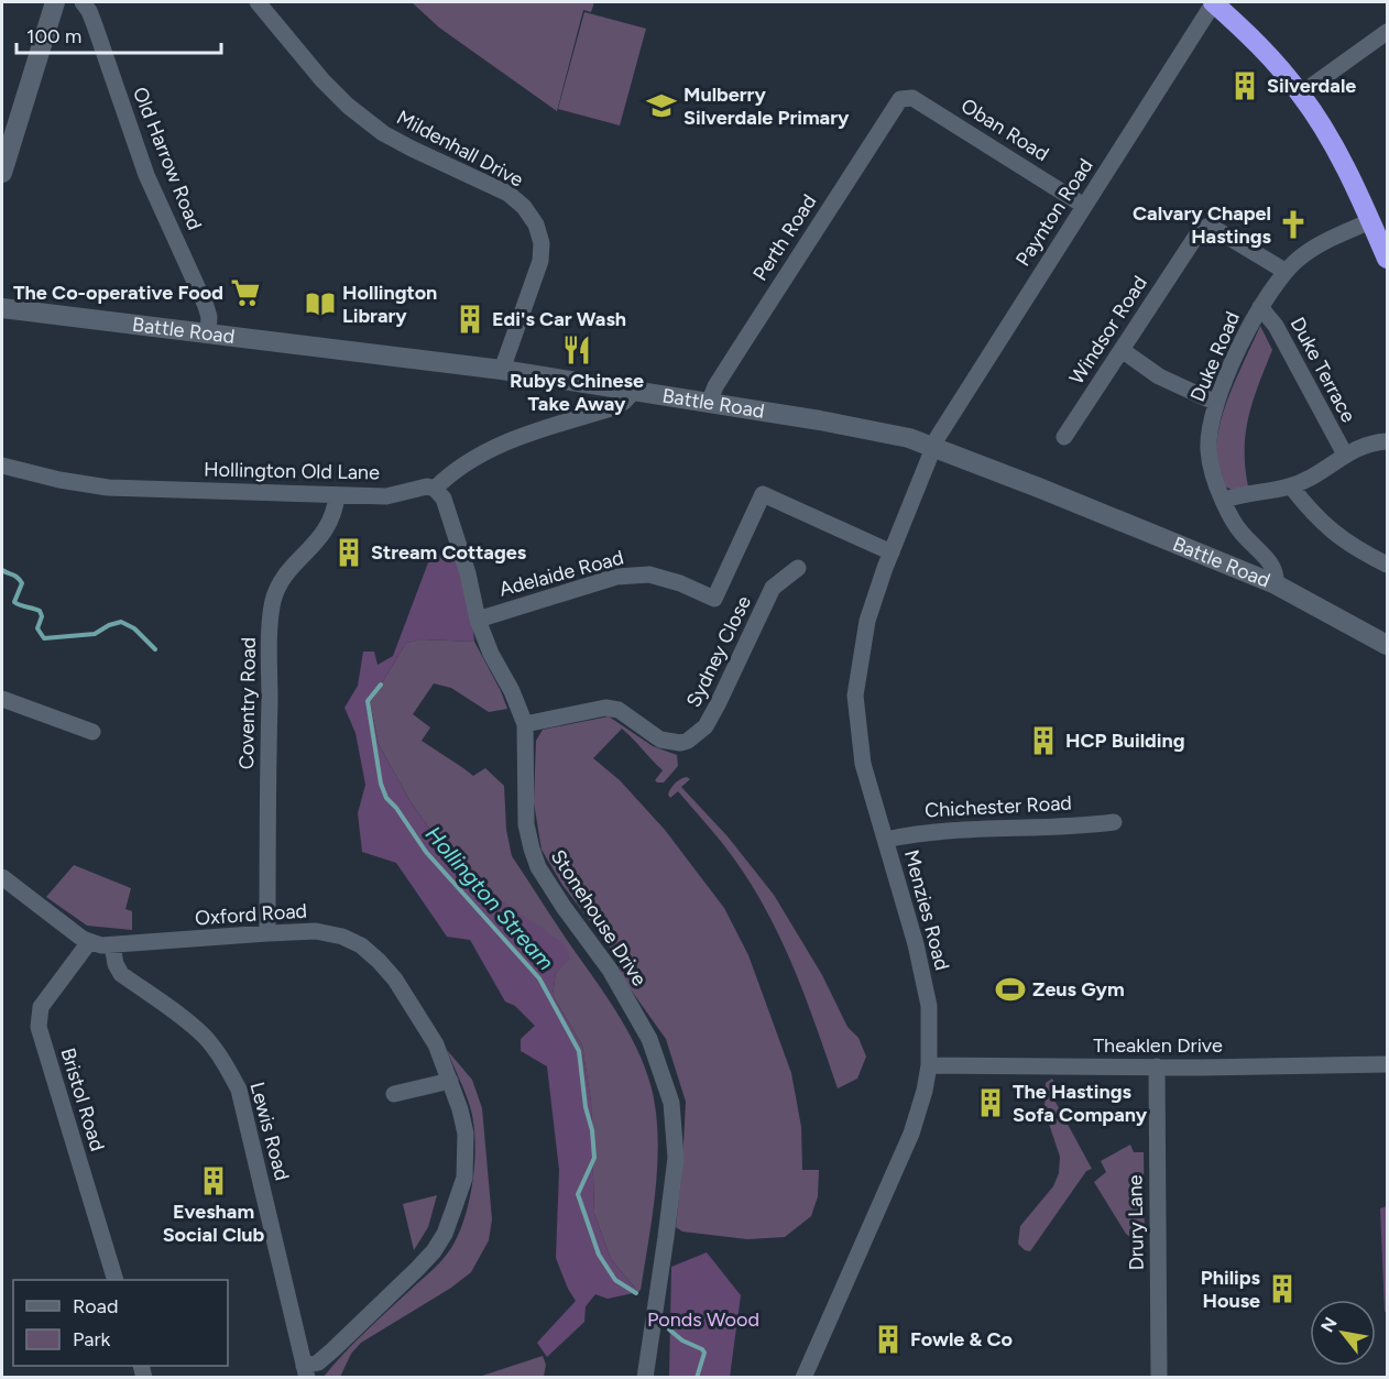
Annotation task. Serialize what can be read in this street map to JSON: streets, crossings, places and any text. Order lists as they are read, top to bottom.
{
  "streets": {
    "main road": ["Battle Road"],
    "street": [
      "Oban Road",
      "Mildenhall Drive",
      "Old Harrow Road",
      "Paynton Road",
      "Perth Road",
      "Windsor Road",
      "Duke Road",
      "Duke Terrace",
      "Hollington Old Lane",
      "Adelaide Road",
      "Sydney Close",
      "Coventry Road",
      "Chichester Road",
      "Menzies Road",
      "Oxford Road",
      "Stonehouse Drive",
      "Theaklen Drive",
      "Bristol Road",
      "Lewis Road",
      "Drury Lane"
    ]
  },
  "crossings": [
    ["Oban Road", "Paynton Road"],
    ["Oban Road", "Perth Road"],
    ["Mildenhall Drive", "Battle Road"],
    ["Old Harrow Road", "Battle Road"],
    ["Paynton Road", "Battle Road"],
    ["Paynton Road", "Menzies Road"],
    ["Perth Road", "Battle Road"],
    ["Battle Road", "Duke Road"],
    ["Battle Road", "Menzies Road"],
    ["Windsor Road", "Duke Road"],
    ["Duke Road", "Duke Terrace"],
    ["Hollington Old Lane", "Coventry Road"],
    ["Hollington Old Lane", "Stonehouse Drive"],
    ["Adelaide Road", "Menzies Road"],
    ["Adelaide Road", "Stonehouse Drive"],
    ["Sydney Close", "Stonehouse Drive"],
    ["Coventry Road", "Oxford Road"],
    ["Chichester Road", "Menzies Road"],
    ["Menzies Road", "Theaklen Drive"],
    ["Oxford Road", "Bristol Road"],
    ["Oxford Road", "Lewis Road"],
    ["Theaklen Drive", "Drury Lane"]
  ],
  "water": ["Hollington Stream"],
  "parks": ["Ponds Wood"],
  "places": {
    "building": [
      "Silverdale",
      "Edi's Car Wash",
      "Stream Cottages",
      "HCP Building",
      "The Hastings Sofa Company",
      "Evesham Social Club",
      "Philips House",
      "Fowle & Co"
    ],
    "school or university": ["Mulberry Silverdale Primary"],
    "church": ["Calvary Chapel Hastings"],
    "supermarket": ["The Co-operative Food"],
    "library": ["Hollington Library"],
    "restaurant": ["Rubys Chinese Take Away"],
    "sports": ["Zeus Gym"]
  },
  "legend": ["Road", "Park"],
  "scale_bar": "100 m",
  "north": "top left"
}
